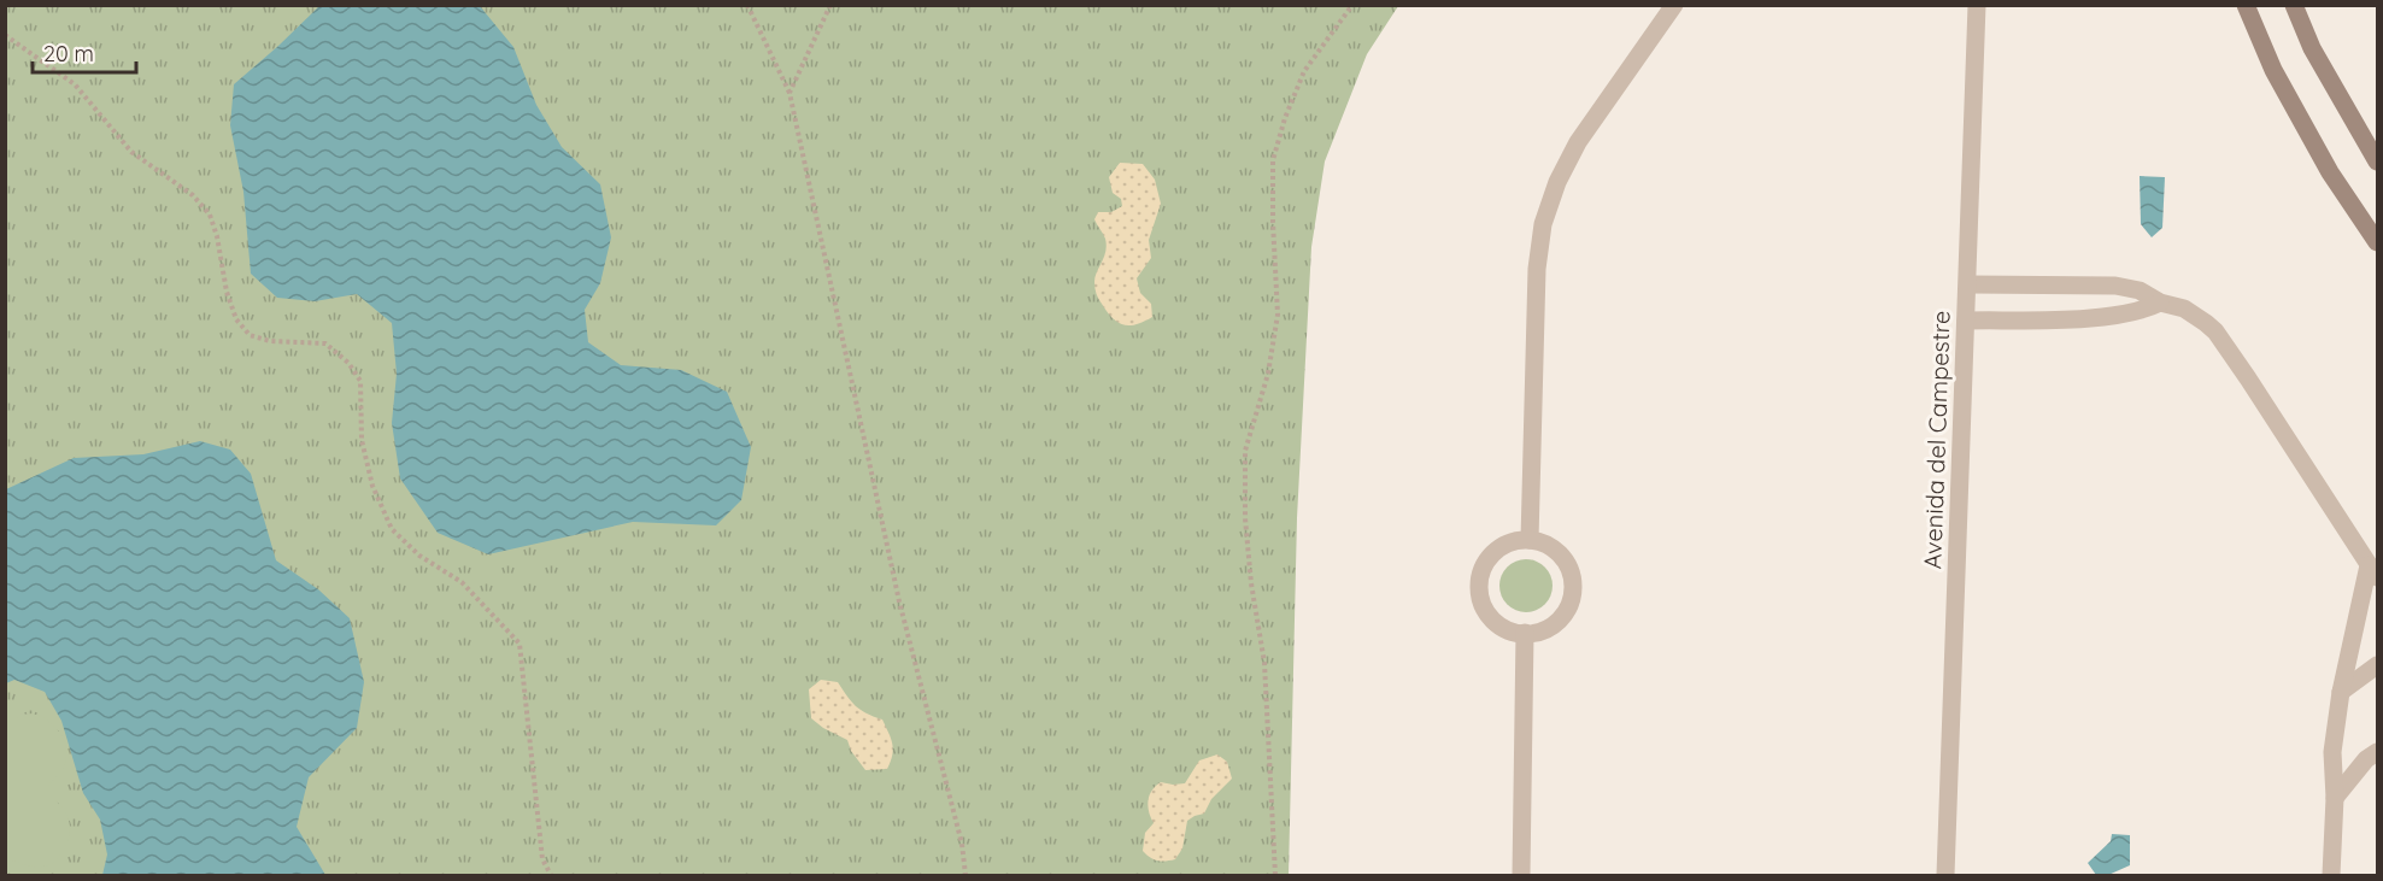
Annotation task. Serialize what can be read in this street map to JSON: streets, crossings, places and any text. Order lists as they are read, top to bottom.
{
  "streets": {
    "street": ["Avenida del Campestre"]
  },
  "scale_bar": "20 m"
}
